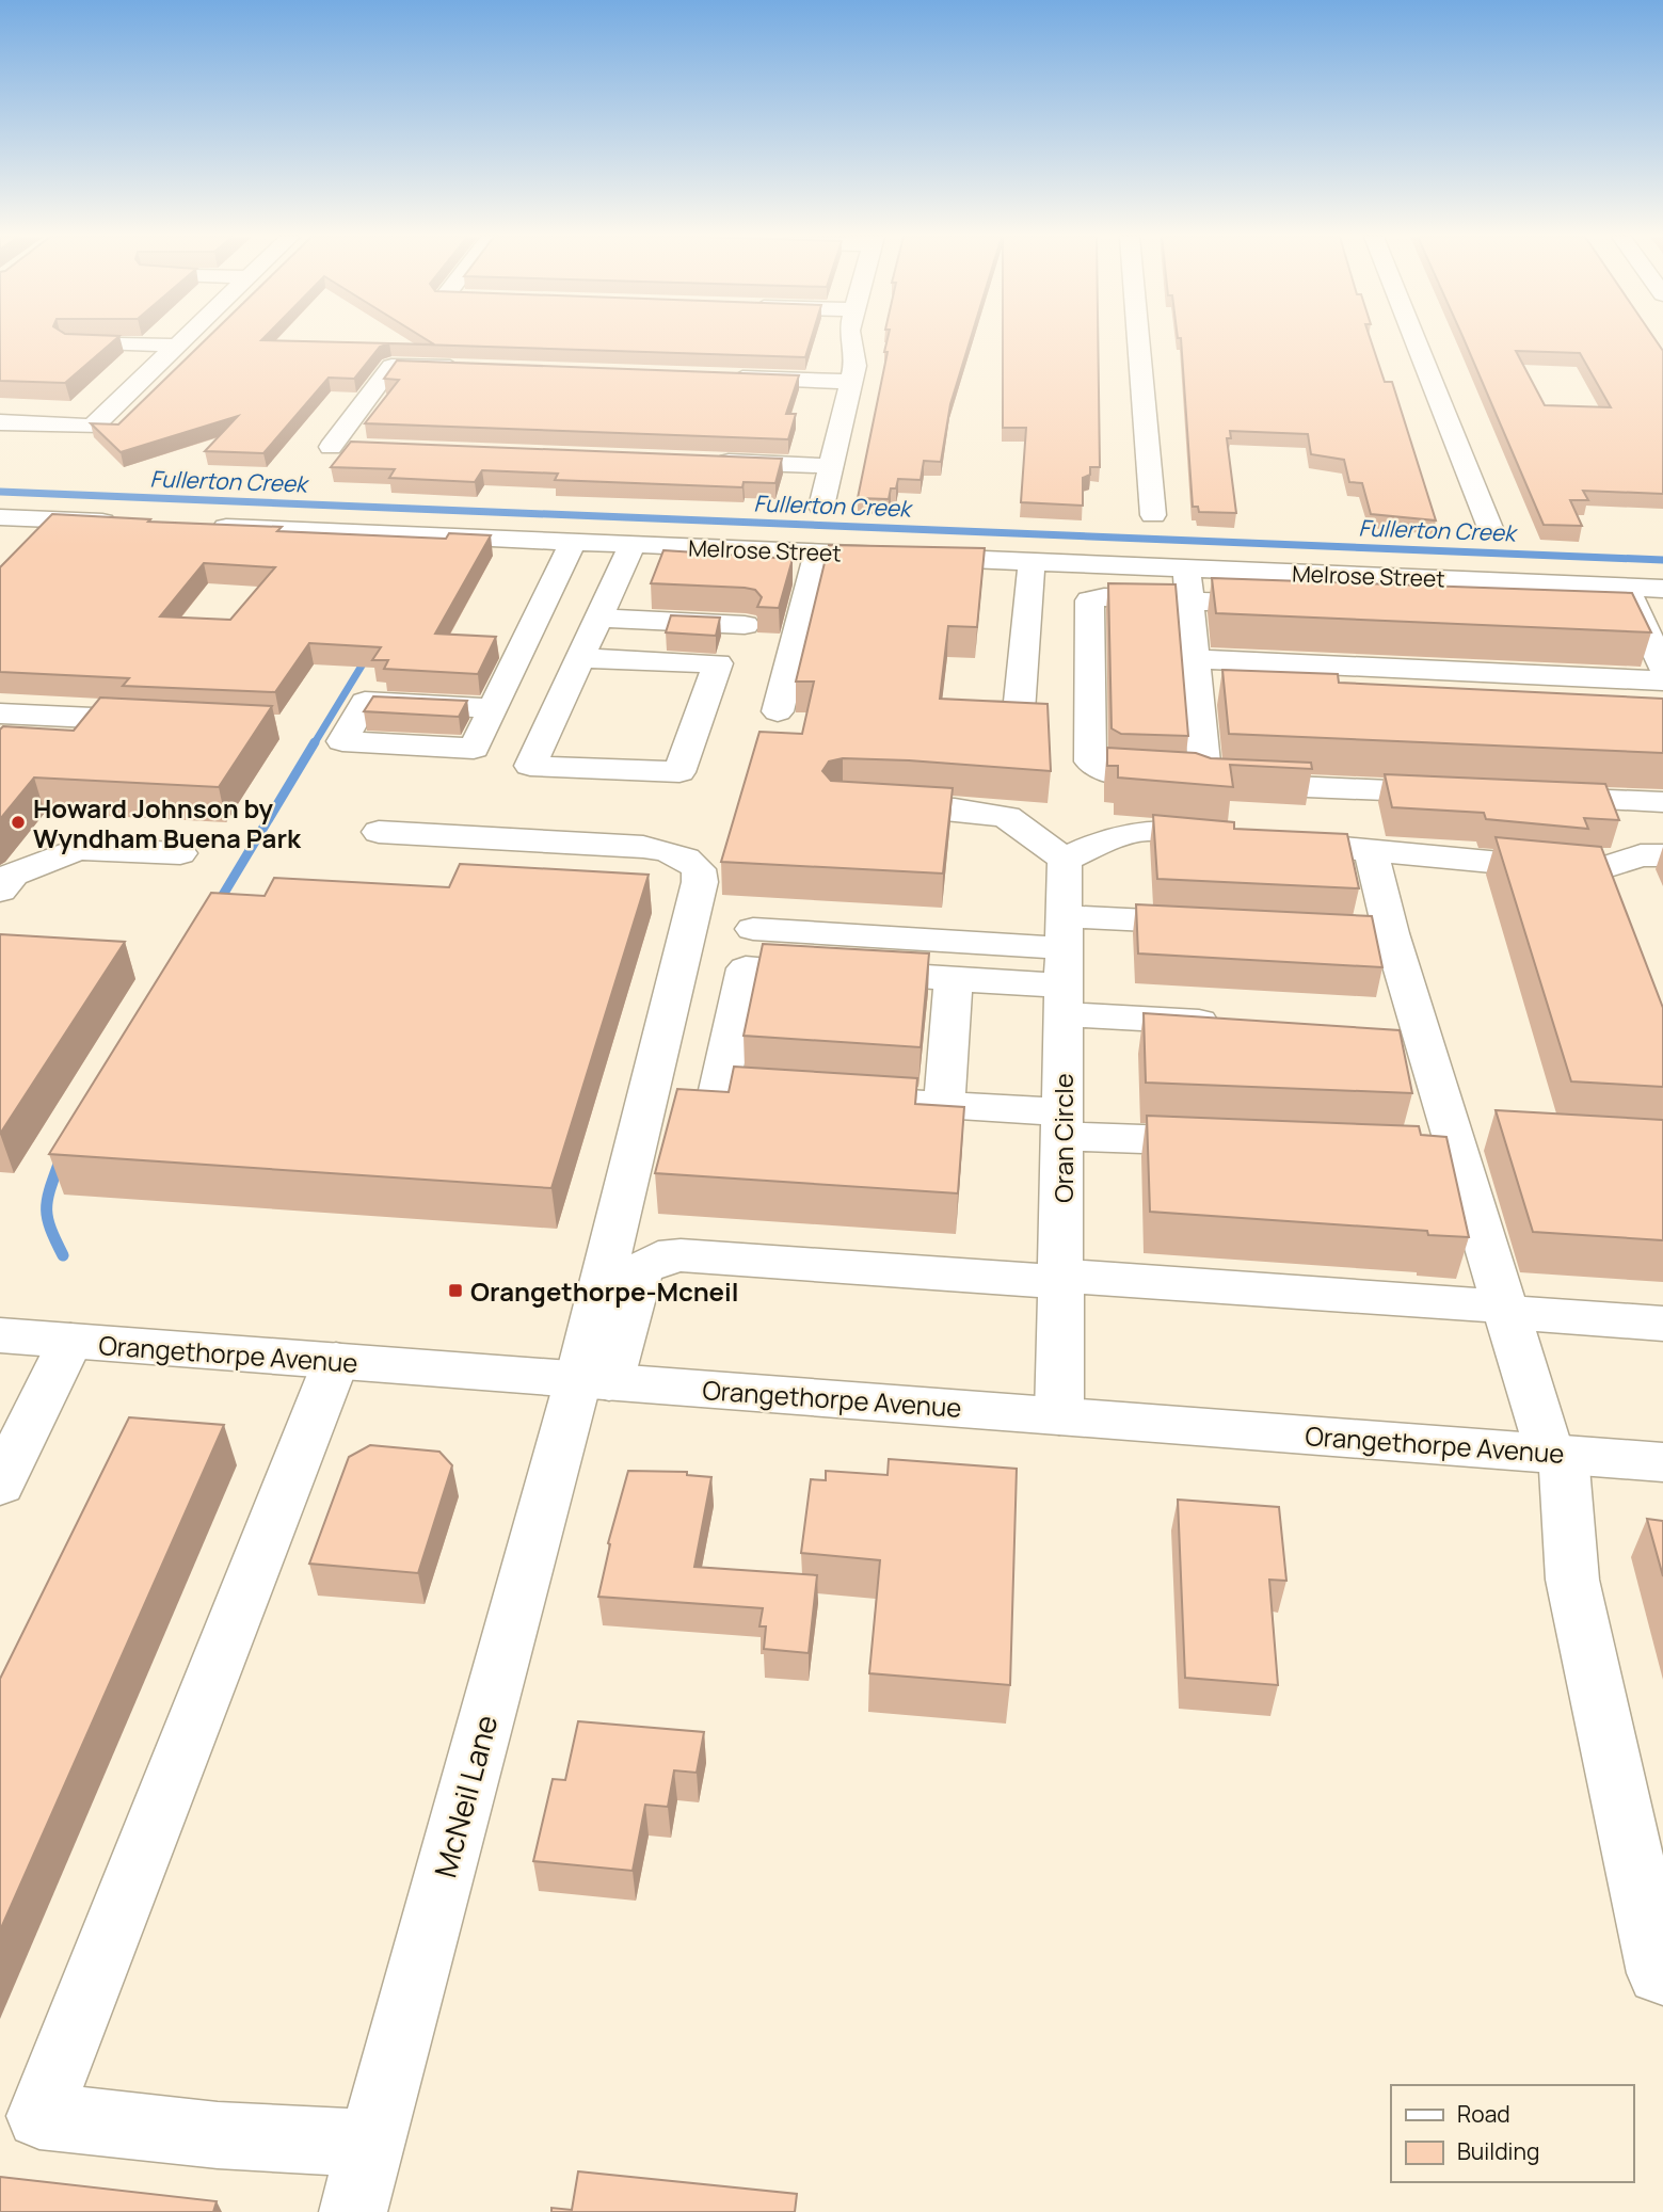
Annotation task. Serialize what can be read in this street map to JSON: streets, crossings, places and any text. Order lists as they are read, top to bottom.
{
  "streets": {
    "street": [
      "Melrose Street",
      "Oran Circle",
      "Orangethorpe Avenue",
      "McNeil Lane"
    ]
  },
  "crossings": [
    ["Oran Circle", "Orangethorpe Avenue"],
    ["Orangethorpe Avenue", "McNeil Lane"]
  ],
  "water": ["Fullerton Creek"],
  "places": {
    "other": ["Howard Johnson by Wyndham Buena Park"],
    "transit": ["Orangethorpe-Mcneil"]
  },
  "legend": ["Road", "Building"]
}
